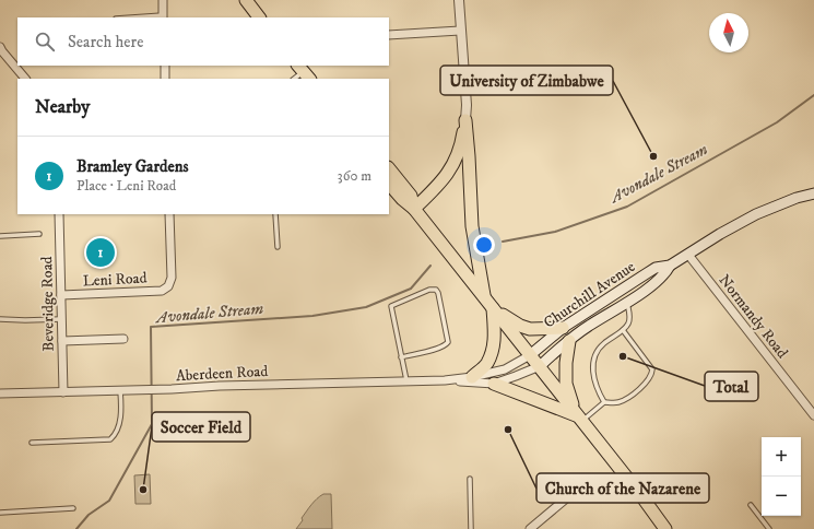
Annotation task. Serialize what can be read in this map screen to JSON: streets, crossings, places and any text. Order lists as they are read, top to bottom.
{
  "streets": {
    "main road": ["Churchill Avenue"],
    "street": [
      "Leni Road",
      "Beveridge Road",
      "Normandy Road",
      "Aberdeen Road"
    ]
  },
  "crossings": [
    ["Leni Road", "Beveridge Road"],
    ["Churchill Avenue", "Normandy Road"],
    ["Churchill Avenue", "Aberdeen Road"],
    ["Beveridge Road", "Aberdeen Road"]
  ],
  "water": ["Avondale Stream"],
  "places": [
    "University of Zimbabwe",
    "Total",
    "Church of the Nazarene",
    "Soccer Field"
  ],
  "north": "top",
  "page": {
    "search": "Search here",
    "heading": "Nearby",
    "list": [
      {
        "mark": "1",
        "name": "Bramley Gardens",
        "note": "Place · Leni Road",
        "value": "360 m"
      }
    ],
    "pins": "1",
    "map_buttons": ["+", "−"]
  }
}
